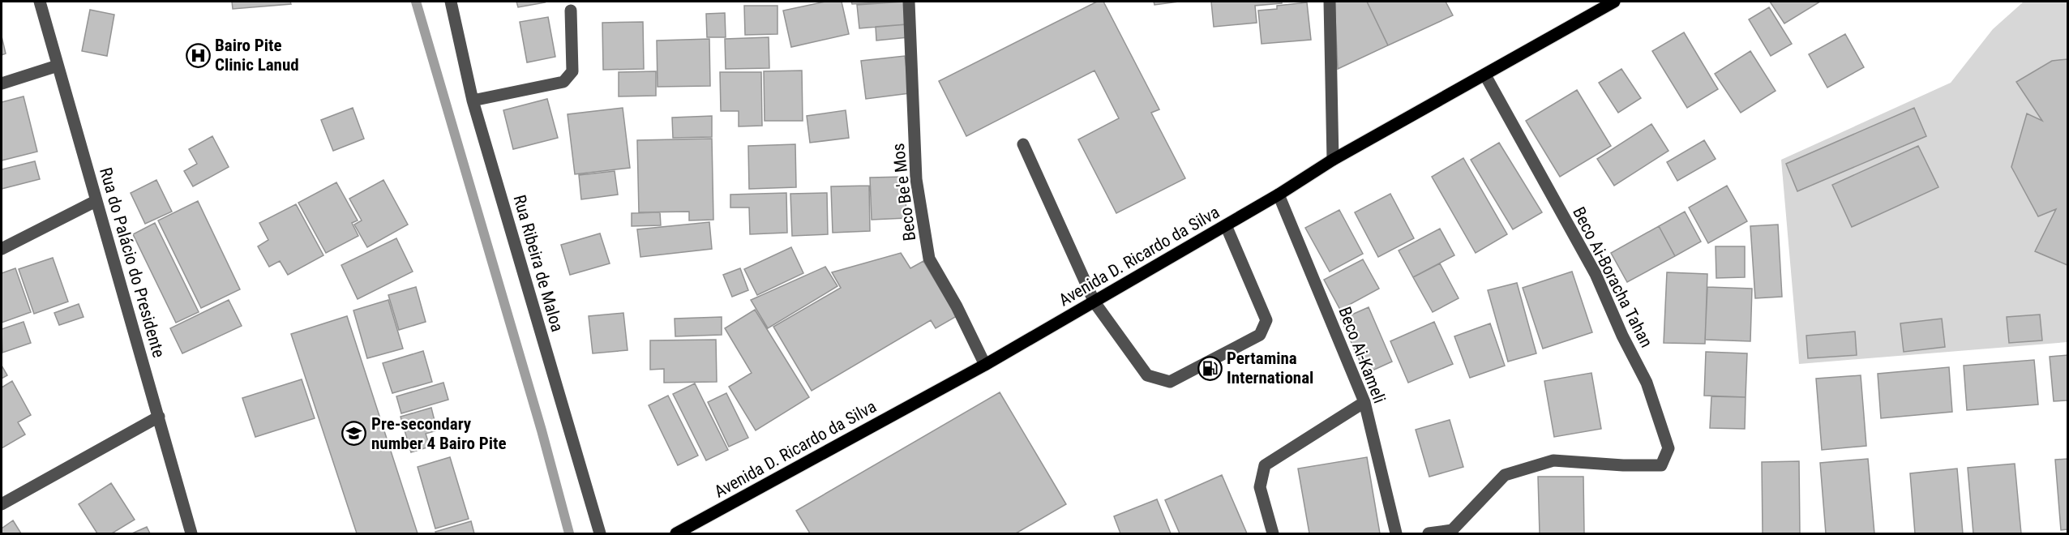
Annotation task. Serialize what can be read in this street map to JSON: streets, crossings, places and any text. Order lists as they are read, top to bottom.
{
  "streets": {
    "main road": ["Avenida D. Ricardo da Silva"],
    "street": [
      "Beco Be'e Mos",
      "Rua do Palácio do Presidente",
      "Rua Ribeira de Maloa",
      "Beco Ai-Boracha Tahan",
      "Beco Ai-Kameli"
    ]
  },
  "crossings": [
    ["Beco Be'e Mos", "Avenida D. Ricardo da Silva"],
    ["Avenida D. Ricardo da Silva", "Beco Ai-Boracha Tahan"],
    ["Avenida D. Ricardo da Silva", "Beco Ai-Kameli"]
  ],
  "places": {
    "hospital": ["Bairo Pite Clinic Lanud"],
    "fuel station": ["Pertamina International"],
    "school or university": ["Pre-secondary number 4 Bairo Pite"]
  }
}
